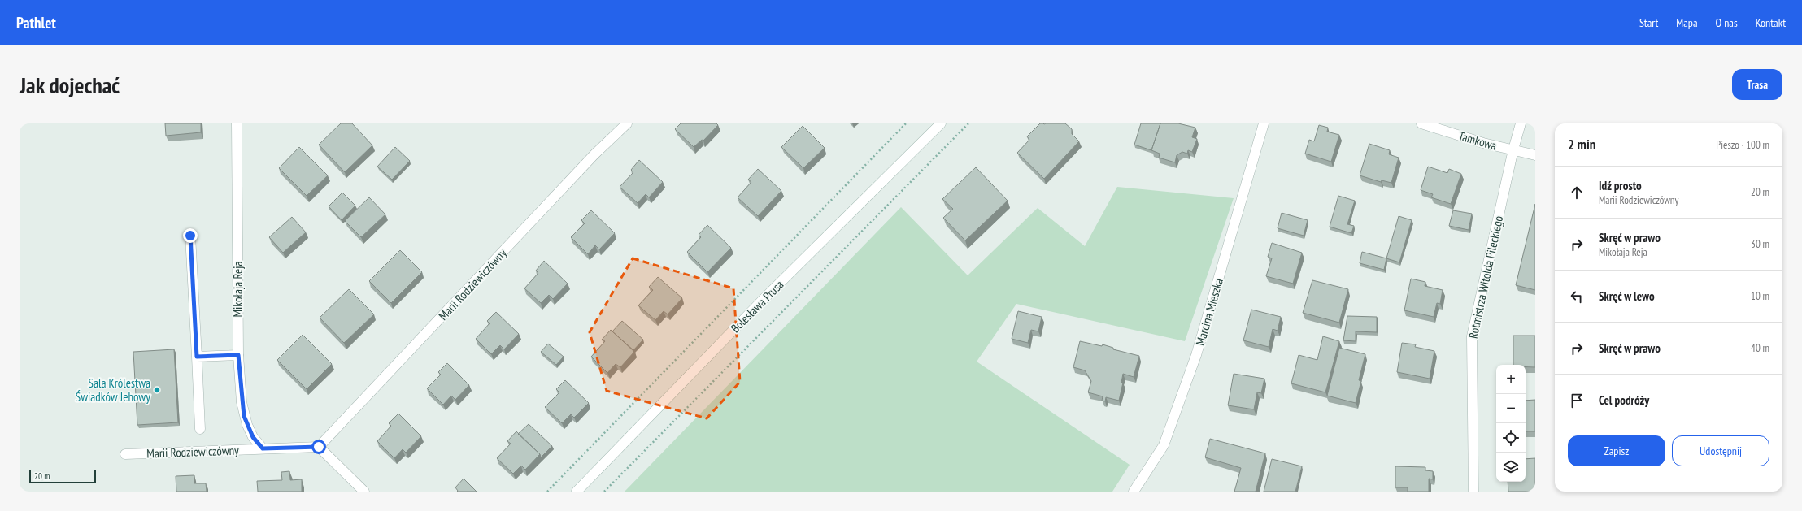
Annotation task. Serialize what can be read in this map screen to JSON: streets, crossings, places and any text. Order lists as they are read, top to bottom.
{
  "streets": {
    "street": [
      "Tamkowa",
      "Rotmistrza Witolda Pileckiego",
      "Marii Rodziewiczówny",
      "Mikołaja Reja",
      "Bolesława Prusa",
      "Marcina Mieszka"
    ]
  },
  "crossings": [
    ["Tamkowa", "Rotmistrza Witolda Pileckiego"],
    ["Marii Rodziewiczówny", "Mikołaja Reja"]
  ],
  "places": ["Sala Królestwa Świadków Jehowy"],
  "scale_bar": "20 m",
  "page": {
    "header": "Pathlet",
    "nav": [
      "Start",
      "Mapa",
      "O nas",
      "Kontakt"
    ],
    "buttons": [
      "Trasa",
      ["Zapisz", "Udostępnij"]
    ],
    "title": "Jak dojechać",
    "heading": ["2 min", "Pieszo · 100 m"],
    "list": [
      ["Idź prosto", "Marii Rodziewiczówny", "20 m"],
      ["Skręć w prawo", "Mikołaja Reja", "30 m"],
      ["Skręć w lewo", "10 m"],
      ["Skręć w prawo", "40 m"],
      "Cel podróży"
    ],
    "map_buttons": ["+", "−"],
    "scale": "20 m"
  }
}
